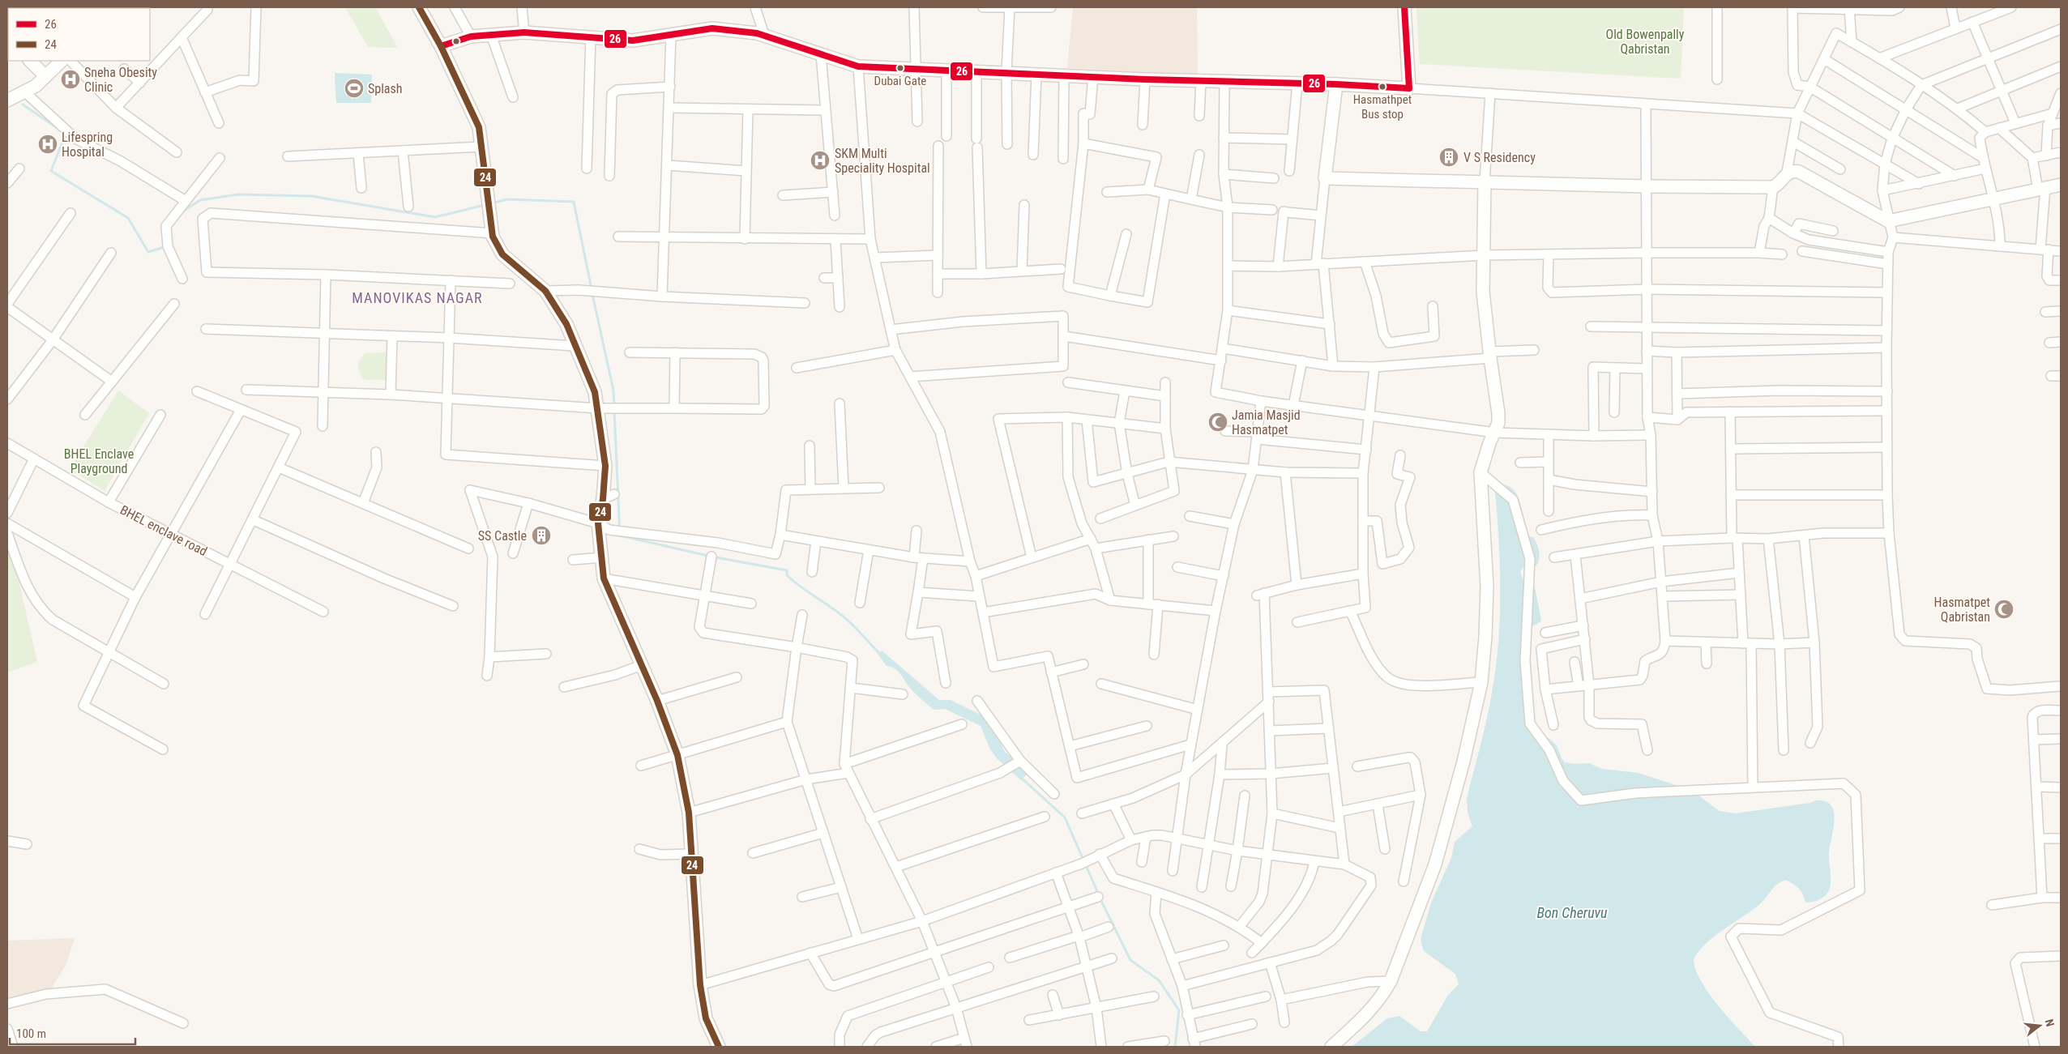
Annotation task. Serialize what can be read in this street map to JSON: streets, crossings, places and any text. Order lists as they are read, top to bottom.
{
  "streets": {
    "street": ["BHEL enclave road"]
  },
  "districts": ["MANOVIKAS NAGAR"],
  "water": ["Bon Cheruvu"],
  "parks": ["Old Bowenpally Qabristan", "BHEL Enclave Playground"],
  "places": {
    "other": ["Dubai Gate", "Hasmathpet Bus stop"],
    "hospital": ["Sneha Obesity Clinic", "Lifespring Hospital", "SKM Multi Speciality Hospital"],
    "sports": ["Splash"],
    "building": ["V S Residency", "SS Castle"],
    "mosque": ["Jamia Masjid Hasmatpet", "Hasmatpet Qabristan"]
  },
  "lines": ["transit line 26", "transit line 24"],
  "legend": ["26", "24"],
  "scale_bar": "100 m",
  "north": "right"
}
